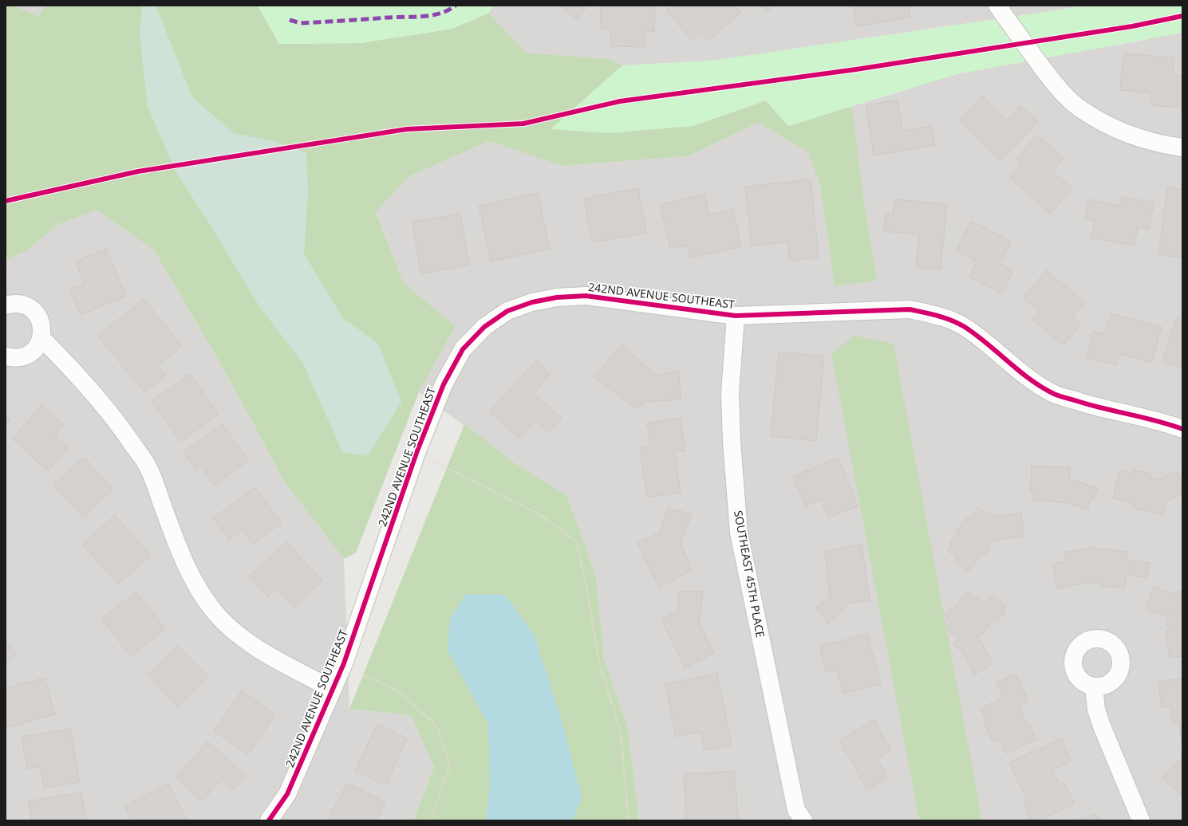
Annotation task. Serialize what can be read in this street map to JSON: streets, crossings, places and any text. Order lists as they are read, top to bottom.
{
  "streets": {
    "street": ["242ND AVENUE SOUTHEAST", "SOUTHEAST 45TH PLACE"]
  },
  "crossings": [
    ["242ND AVENUE SOUTHEAST", "SOUTHEAST 45TH PLACE"]
  ]
}
